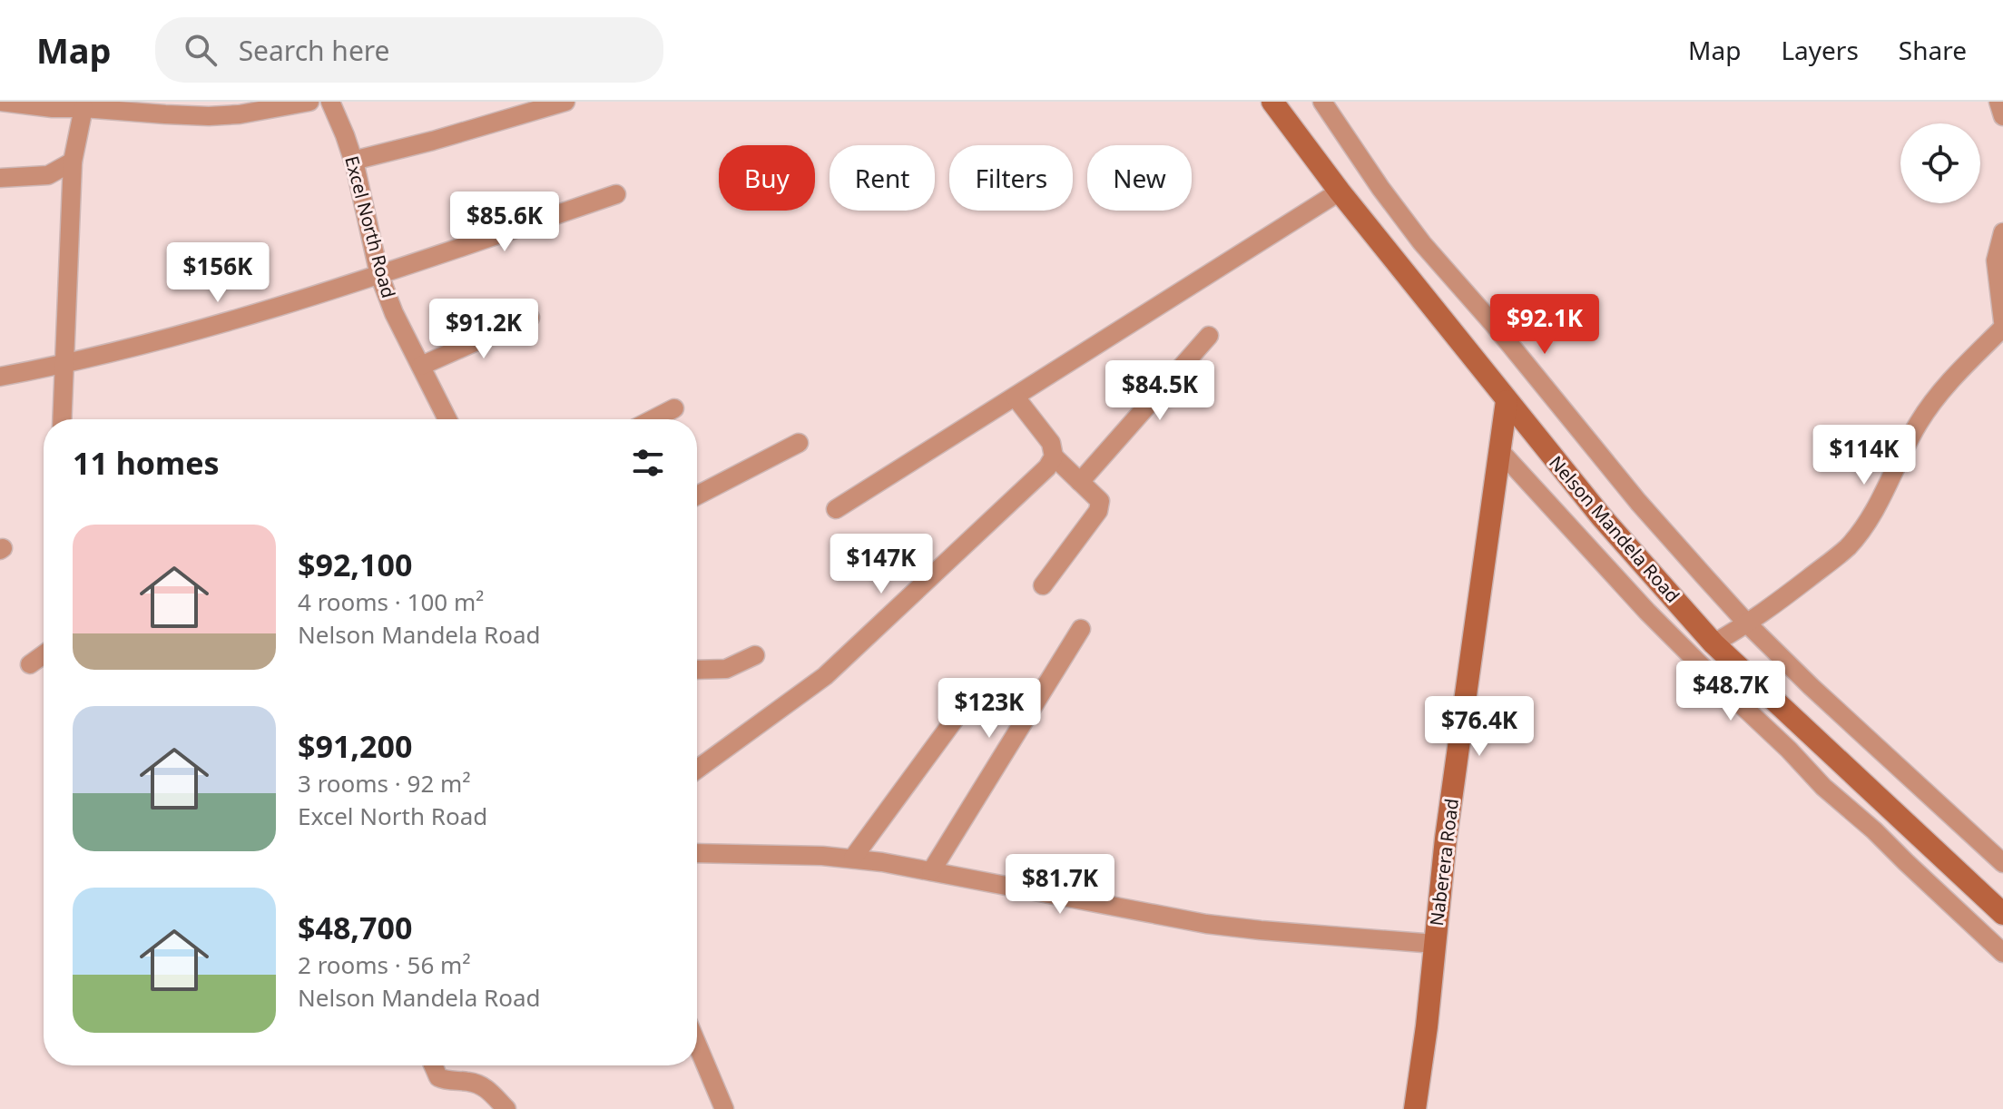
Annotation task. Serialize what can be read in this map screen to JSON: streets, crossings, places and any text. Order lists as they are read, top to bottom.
{
  "streets": {
    "main road": ["Nelson Mandela Road", "Naberera Road"],
    "street": ["Excel North Road"]
  },
  "crossings": [
    ["Nelson Mandela Road", "Naberera Road"]
  ],
  "page": {
    "header": "Map",
    "search": "Search here",
    "nav": ["Map", "Layers", "Share"],
    "chip": [
      "Buy",
      "Rent",
      "Filters",
      "New"
    ],
    "price": [
      "$85.6K",
      "$156K",
      "$92.1K",
      "$91.2K",
      "$84.5K",
      "$114K",
      "$147K",
      "$48.7K",
      "$123K",
      "$76.4K",
      "$81.7K"
    ],
    "heading": "11 homes",
    "list": [
      {
        "name": "$92,100",
        "note": "4 rooms · 100 m² · Nelson Mandela Road"
      },
      {
        "name": "$91,200",
        "note": "3 rooms · 92 m² · Excel North Road"
      },
      {
        "name": "$48,700",
        "note": "2 rooms · 56 m² · Nelson Mandela Road"
      }
    ]
  }
}
